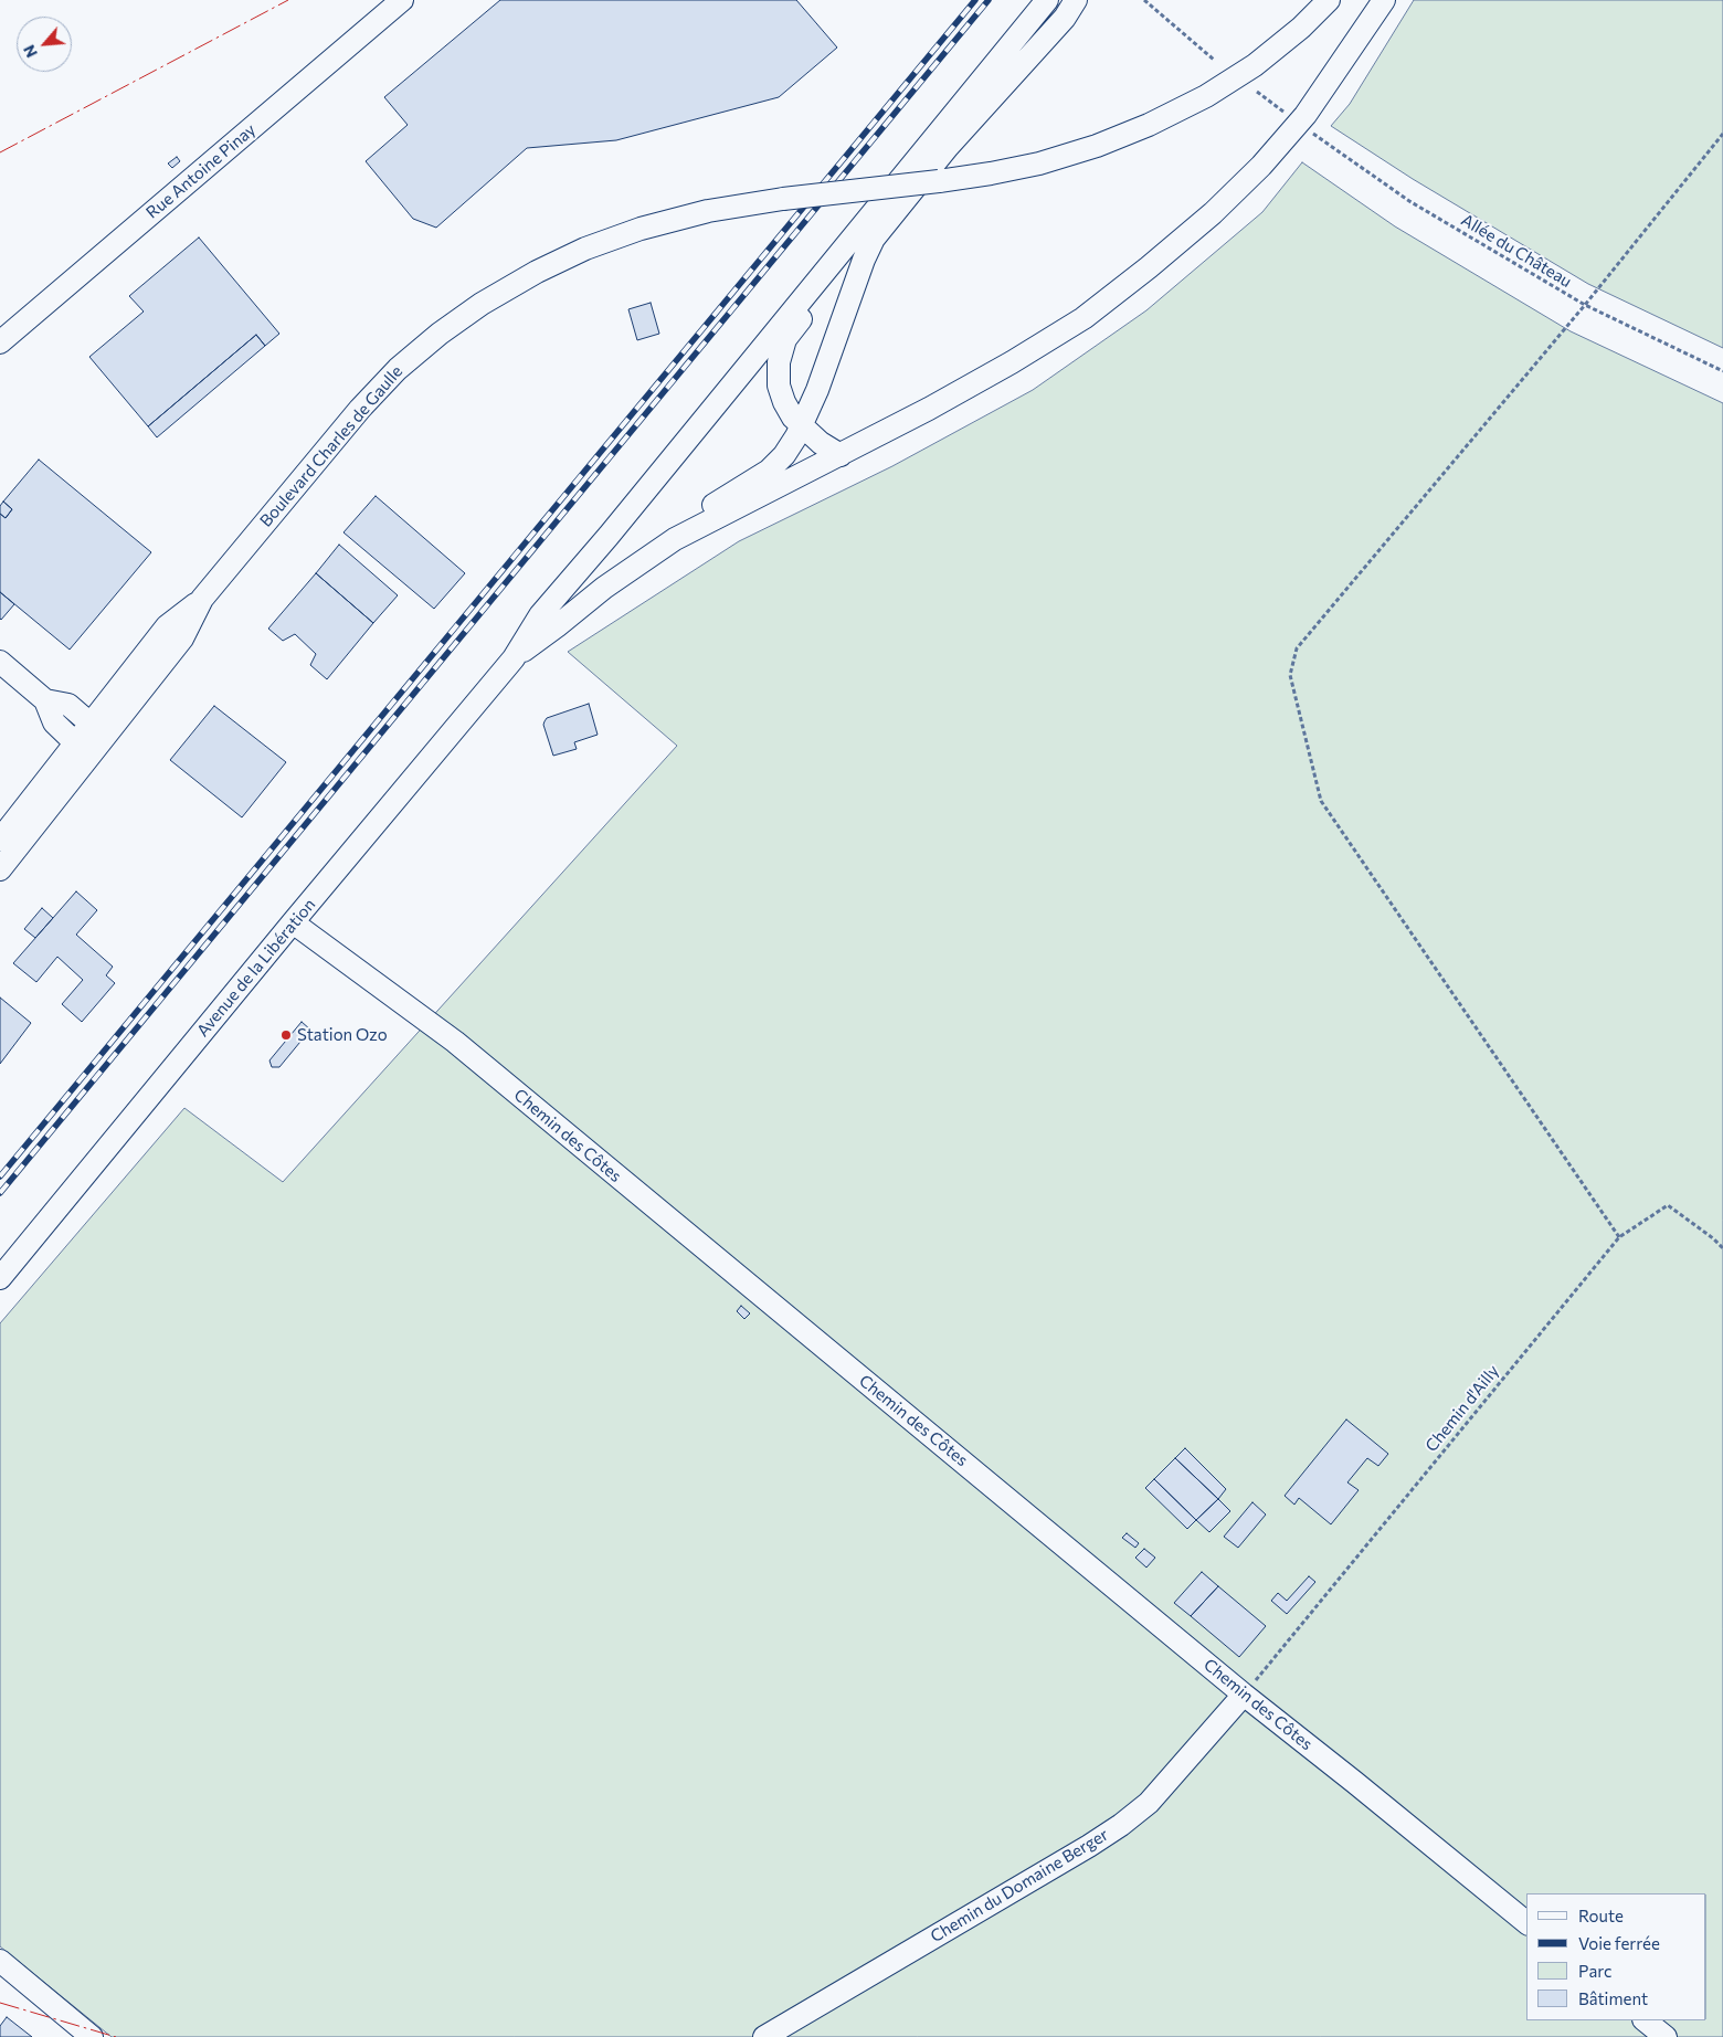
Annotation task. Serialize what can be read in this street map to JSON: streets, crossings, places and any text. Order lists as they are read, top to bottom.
{
  "streets": {
    "street": [
      "Rue Antoine Pinay",
      "Boulevard Charles de Gaulle",
      "Avenue de la Libération",
      "Chemin des Côtes",
      "Chemin du Domaine Berger"
    ],
    "path": ["Allée du Château", "Chemin d'Ailly"]
  },
  "crossings": [
    ["Avenue de la Libération", "Chemin des Côtes"],
    ["Chemin des Côtes", "Chemin d'Ailly"],
    ["Chemin des Côtes", "Chemin du Domaine Berger"],
    ["Chemin d'Ailly", "Chemin du Domaine Berger"]
  ],
  "places": ["Station Ozo"],
  "legend": [
    "Route",
    "Voie ferrée",
    "Parc",
    "Bâtiment"
  ],
  "north": "bottom left"
}
